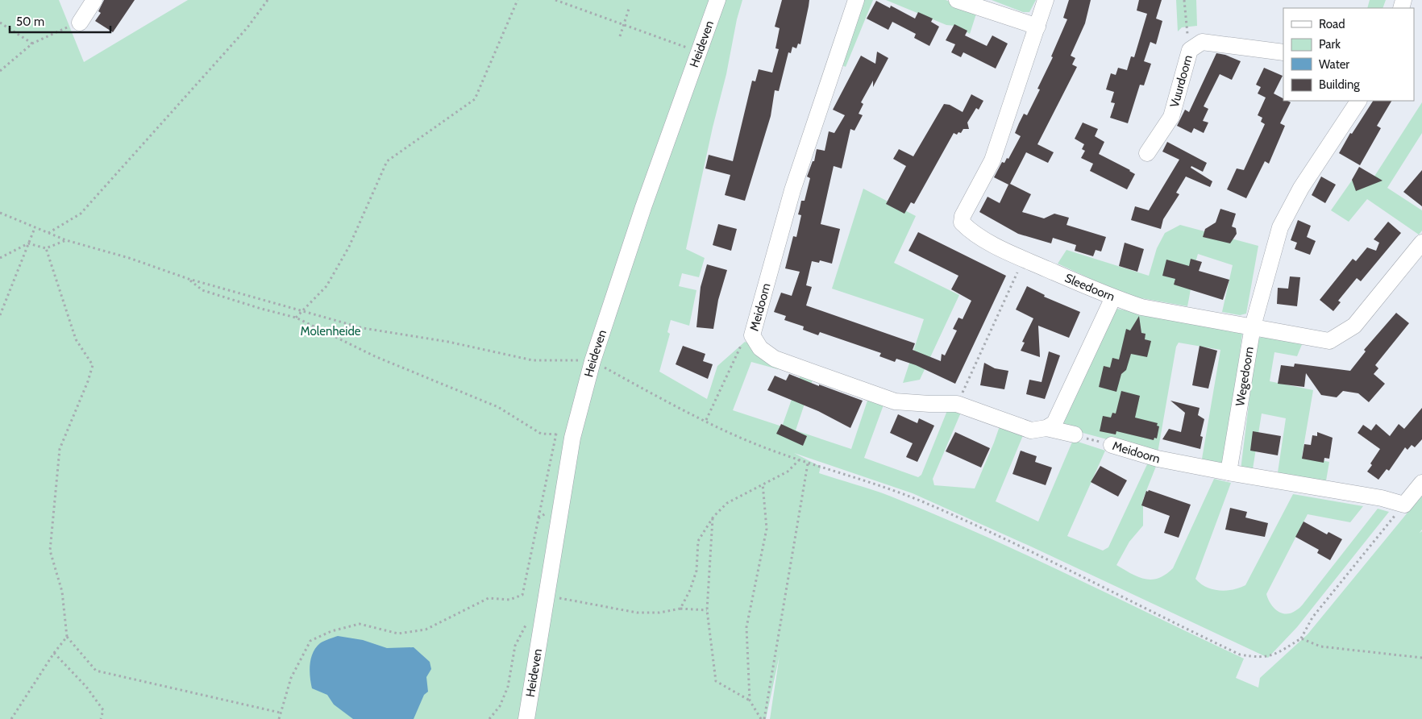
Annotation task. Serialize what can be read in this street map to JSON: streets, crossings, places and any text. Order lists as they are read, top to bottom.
{
  "streets": {
    "street": [
      "Heideven",
      "Vuurdoorn",
      "Sleedoorn",
      "Meidoorn",
      "Wegedoorn"
    ]
  },
  "crossings": [
    ["Sleedoorn", "Wegedoorn"],
    ["Meidoorn", "Wegedoorn"]
  ],
  "parks": ["Molenheide"],
  "legend": [
    "Road",
    "Park",
    "Water",
    "Building"
  ],
  "scale_bar": "50 m"
}
